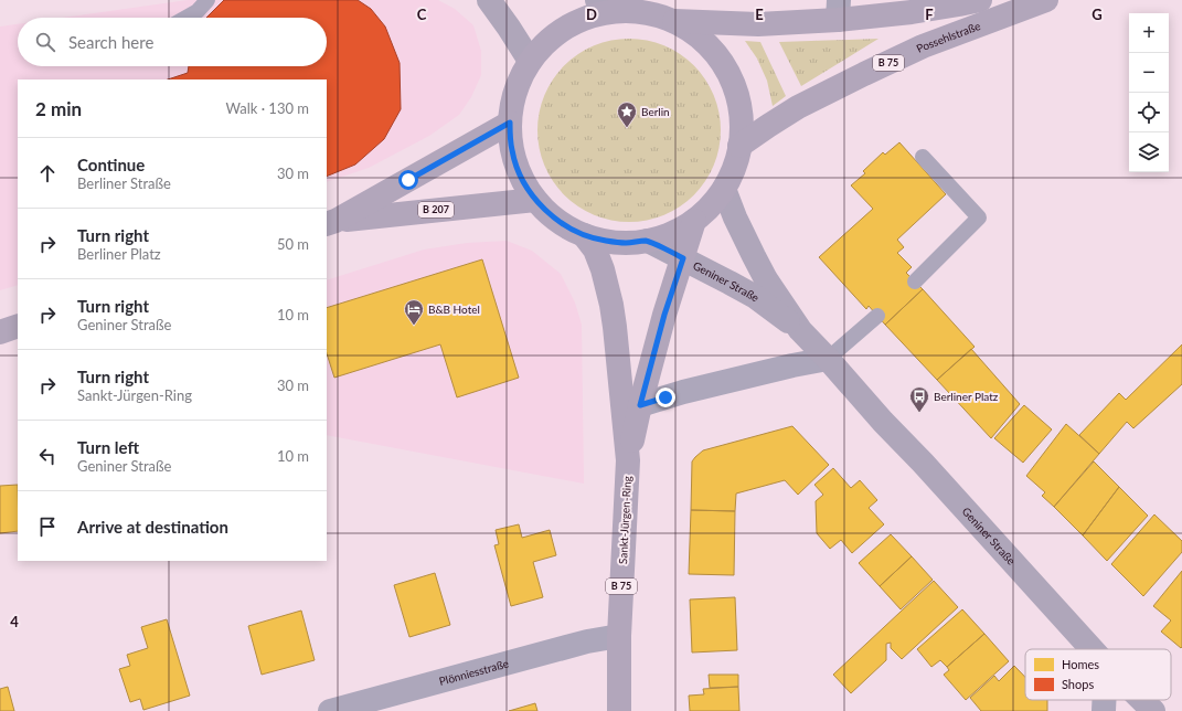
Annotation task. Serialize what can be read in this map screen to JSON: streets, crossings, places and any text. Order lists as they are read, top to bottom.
{
  "streets": {
    "main road": [
      "Possehlstraße",
      "B 75",
      "B 207",
      "Sankt-Jürgen-Ring"
    ],
    "street": ["Geniner Straße", "Plönniesstraße"]
  },
  "crossings": [
    ["Geniner Straße", "Sankt-Jürgen-Ring"],
    ["Sankt-Jürgen-Ring", "Plönniesstraße"]
  ],
  "places": {
    "place": ["Berlin"],
    "hotel": ["B&B Hotel"],
    "bus stop": ["Berliner Platz"]
  },
  "legend": ["Homes", "Shops"],
  "page": {
    "map_buttons": ["+", "−"],
    "search": "Search here",
    "heading": ["2 min", "Walk · 130 m"],
    "list": [
      ["Continue", "Berliner Straße", "30 m"],
      ["Turn right", "Berliner Platz", "50 m"],
      ["Turn right", "Geniner Straße", "10 m"],
      ["Turn right", "Sankt-Jürgen-Ring", "30 m"],
      ["Turn left", "Geniner Straße", "10 m"],
      "Arrive at destination"
    ]
  },
  "grid": {
    "columns": [
      "C",
      "D",
      "E",
      "F",
      "G"
    ],
    "rows": ["4"]
  }
}
